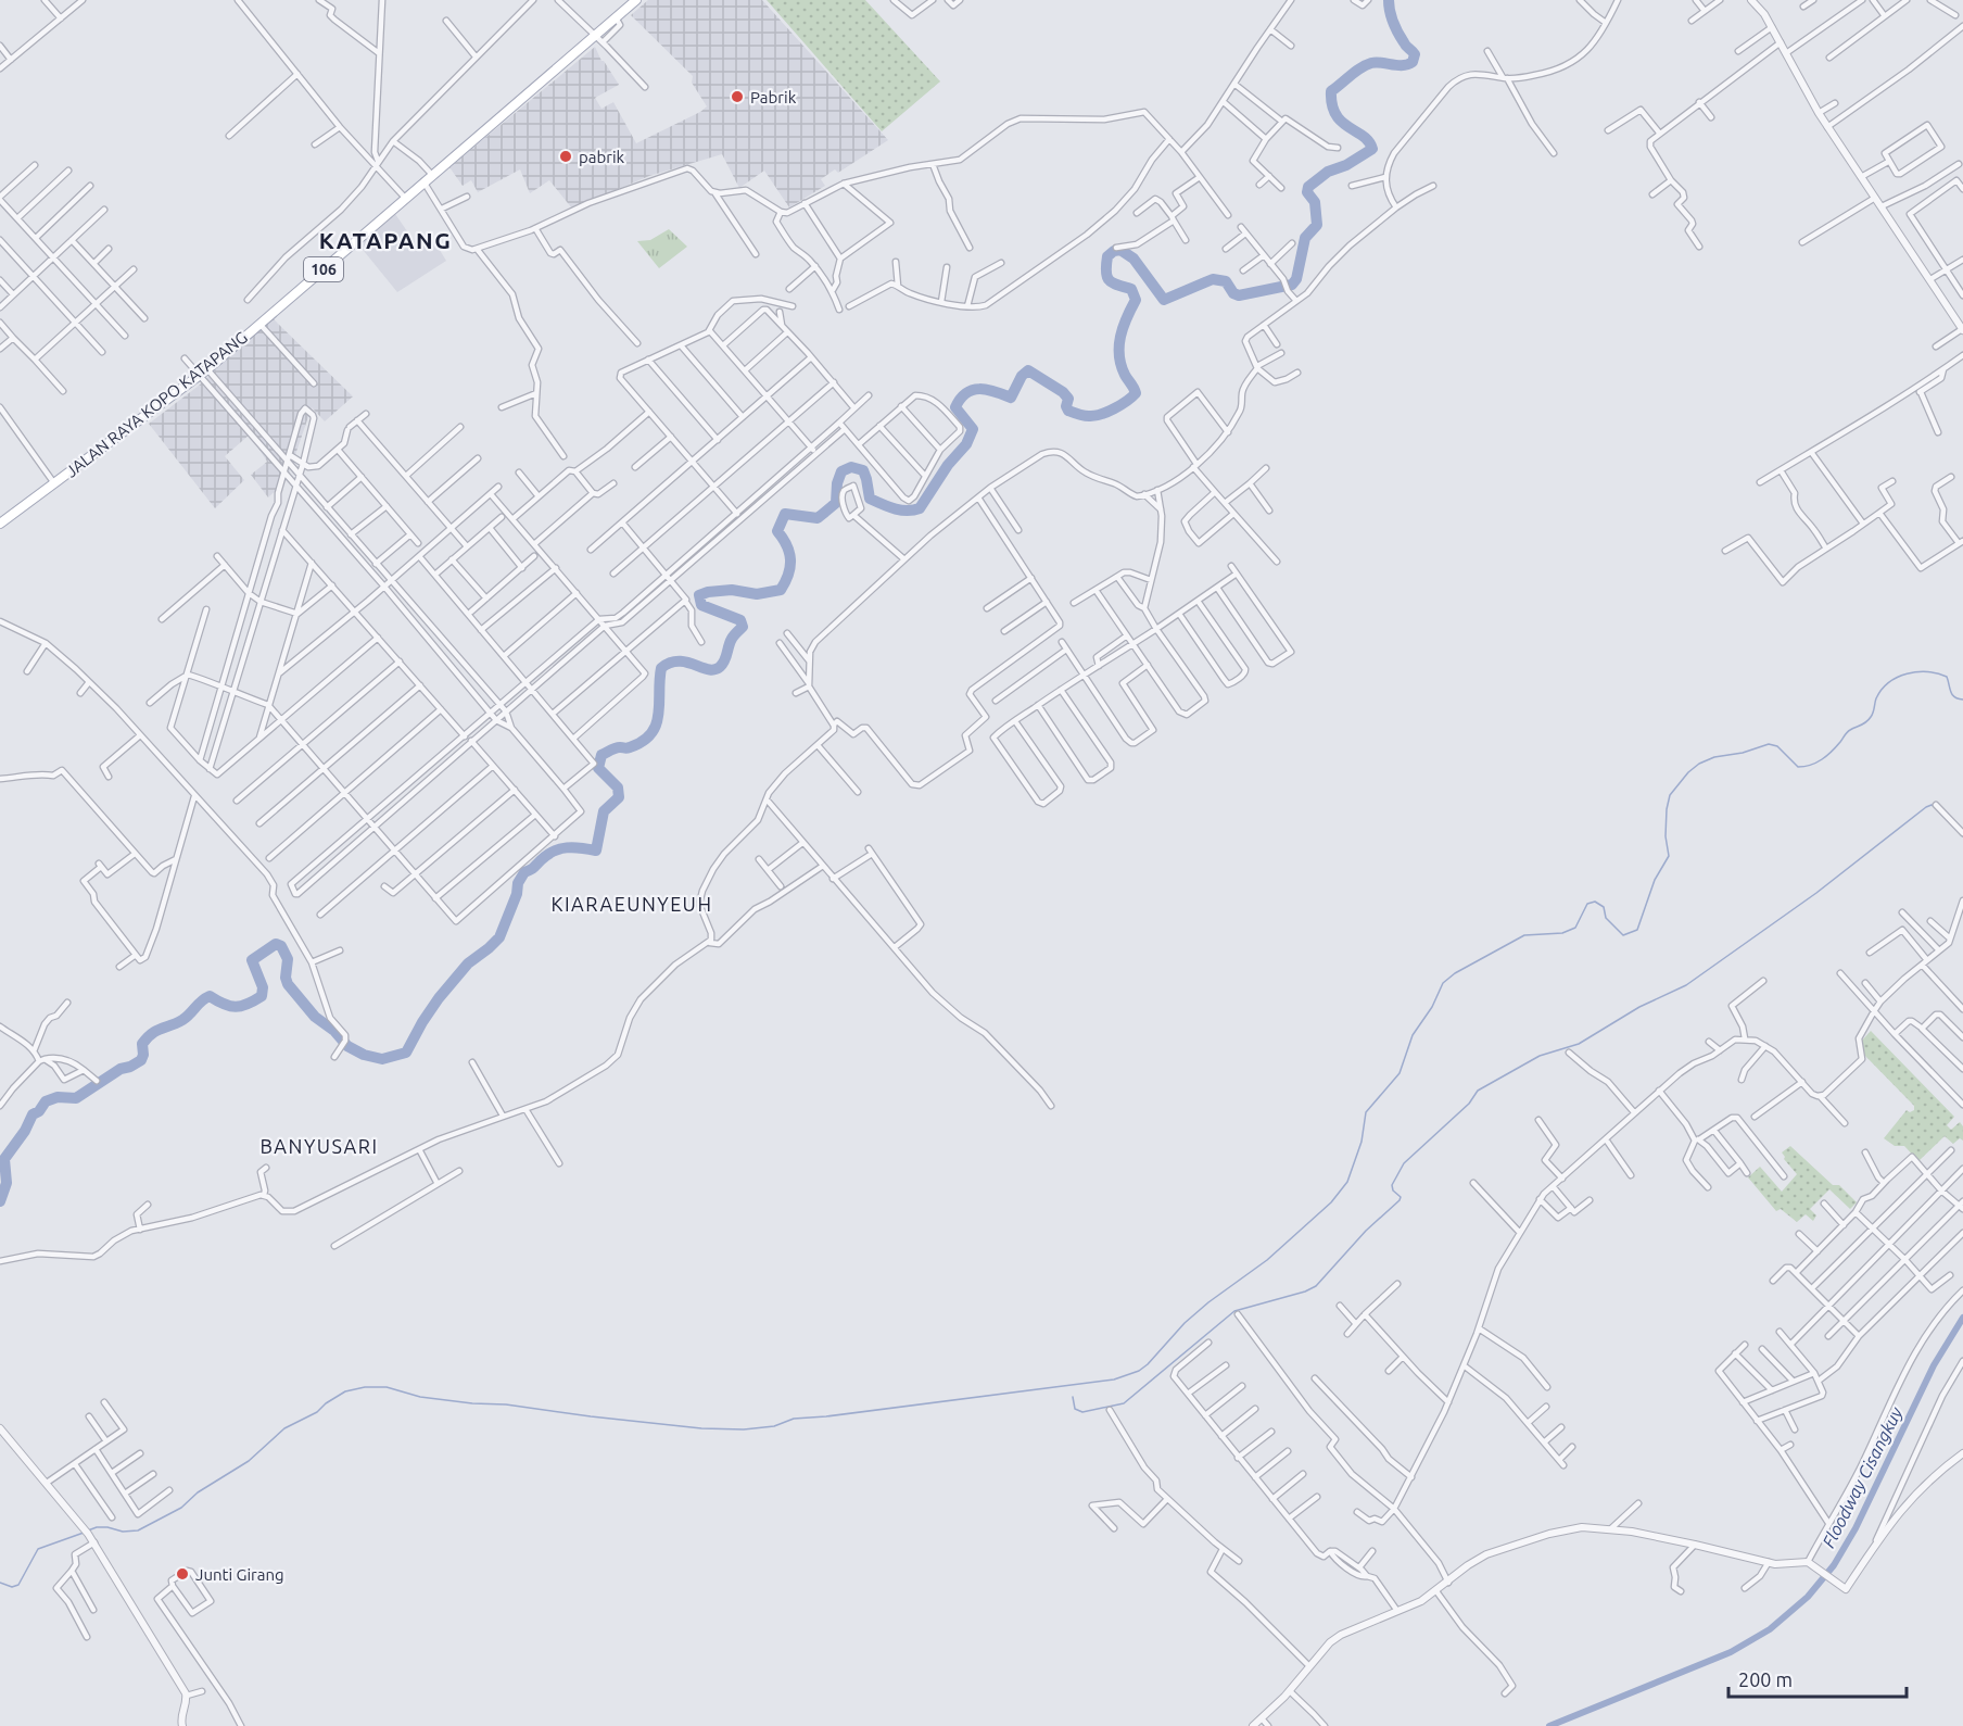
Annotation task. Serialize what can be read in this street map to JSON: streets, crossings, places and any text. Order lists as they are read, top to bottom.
{
  "streets": {
    "main road": ["106", "JALAN RAYA KOPO KATAPANG"]
  },
  "districts": ["KATAPANG", "KIARAEUNYEUH", "BANYUSARI"],
  "water": ["Floodway Cisangkuy"],
  "places": ["Pabrik", "pabrik", "Junti Girang"],
  "scale_bar": "200 m"
}
